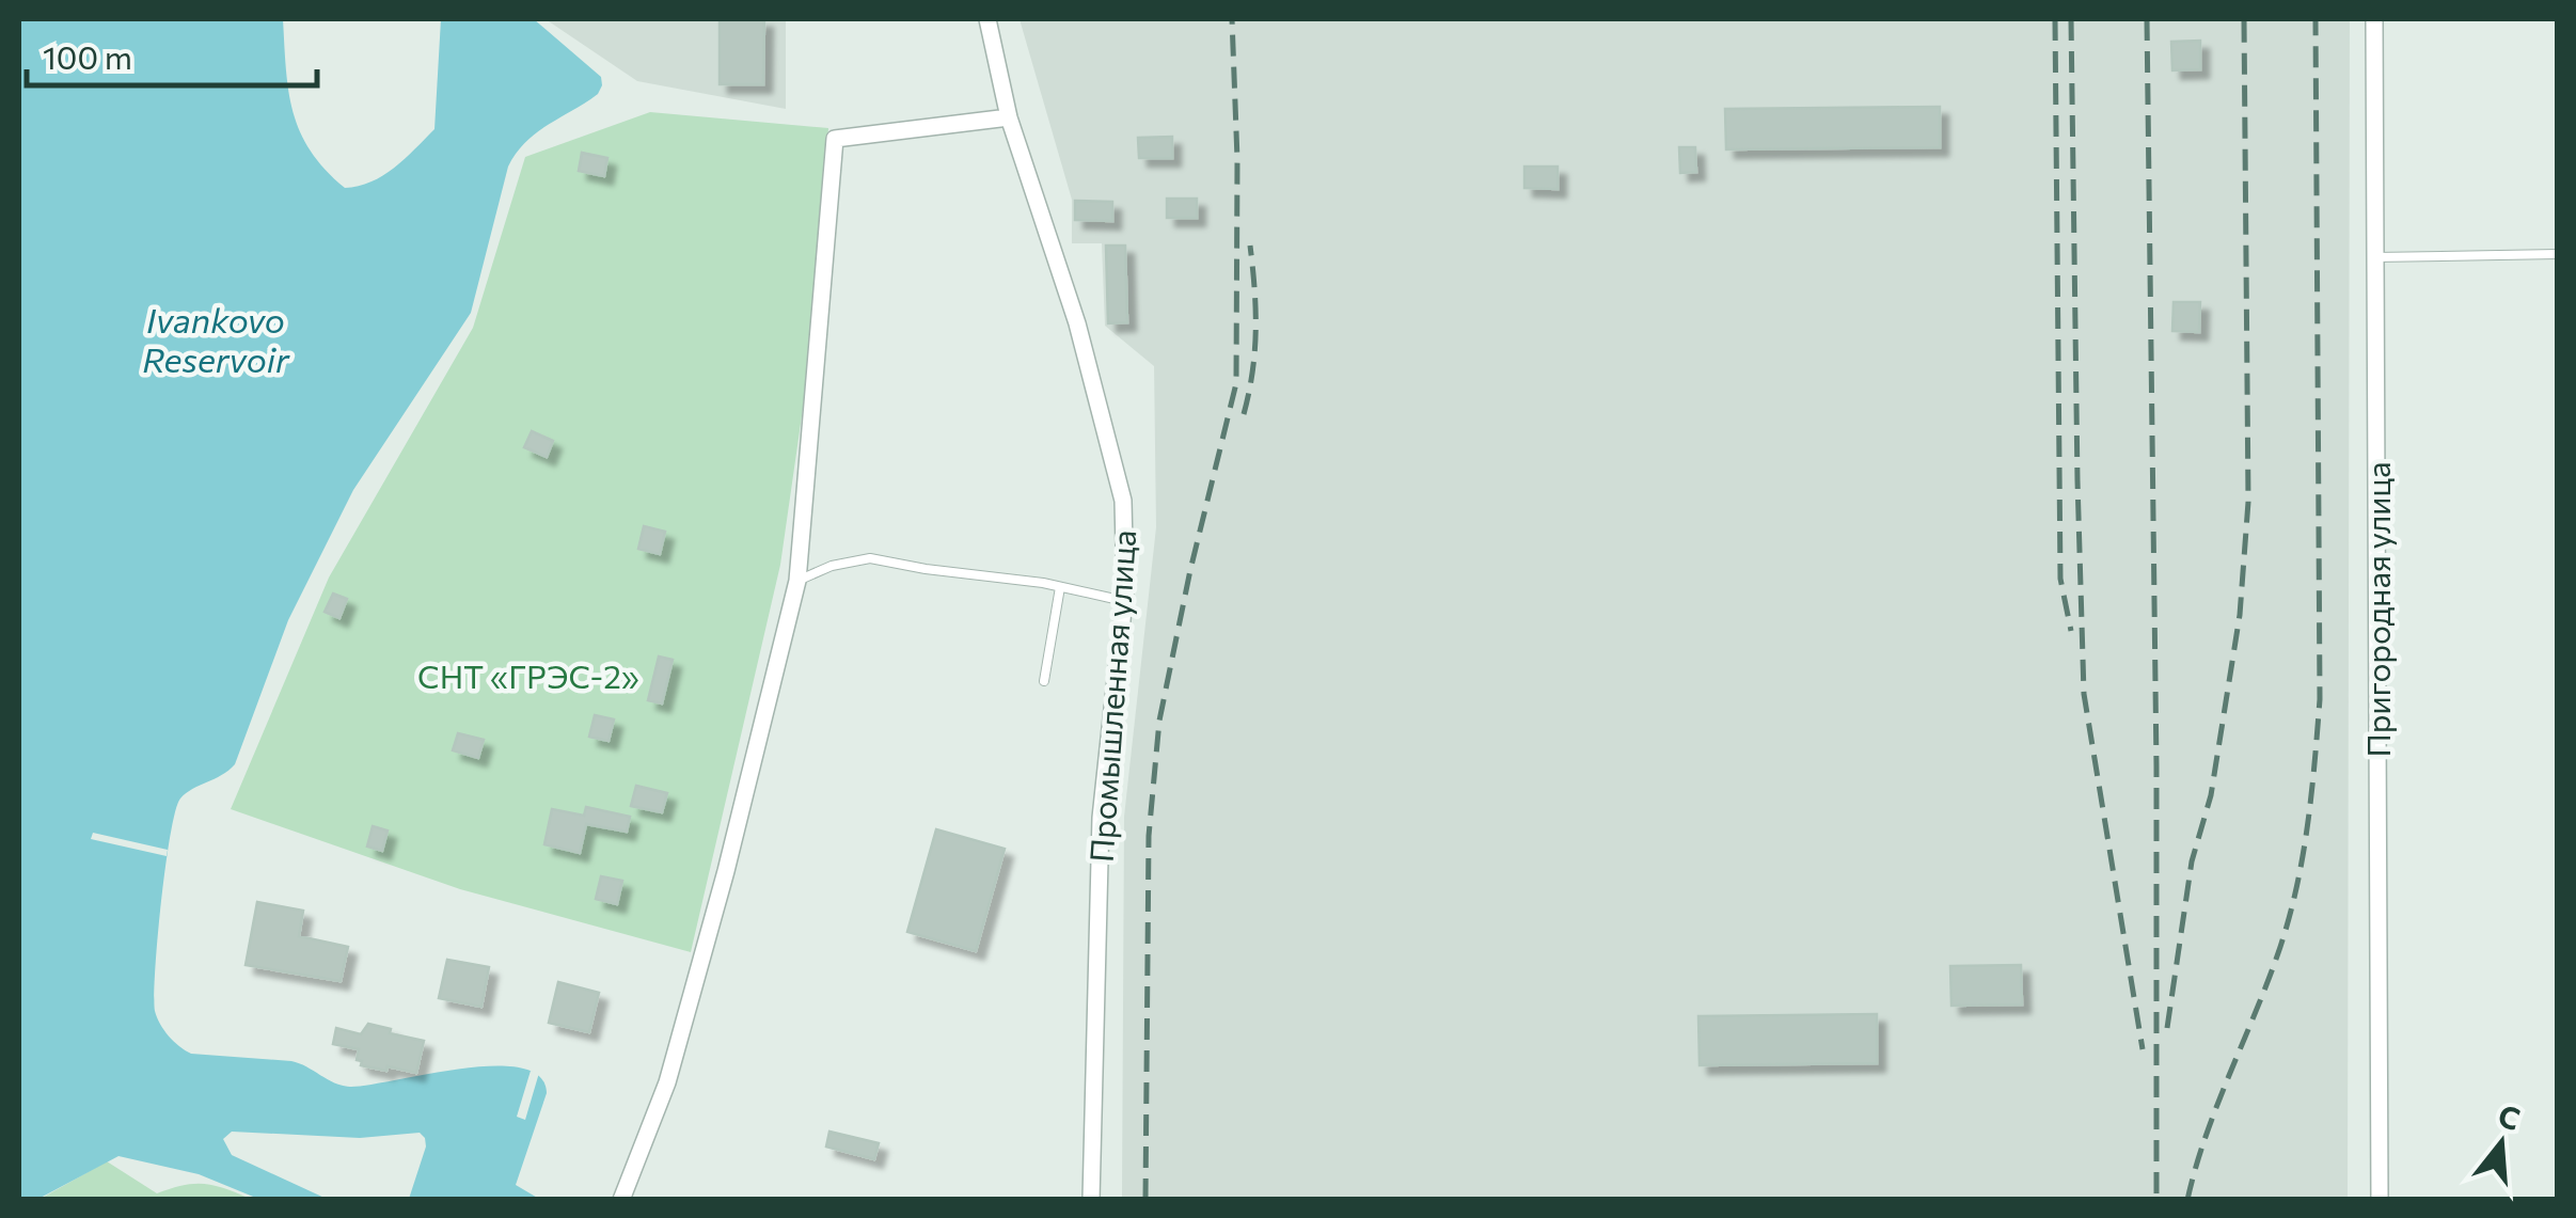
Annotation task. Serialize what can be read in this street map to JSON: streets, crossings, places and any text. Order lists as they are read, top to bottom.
{
  "streets": {
    "street": ["Пригородная улица", "Промышленная улица"]
  },
  "water": ["Ivankovo Reservoir"],
  "parks": ["СНТ «ГРЭС-2»"],
  "scale_bar": "100 m",
  "north": "top"
}
